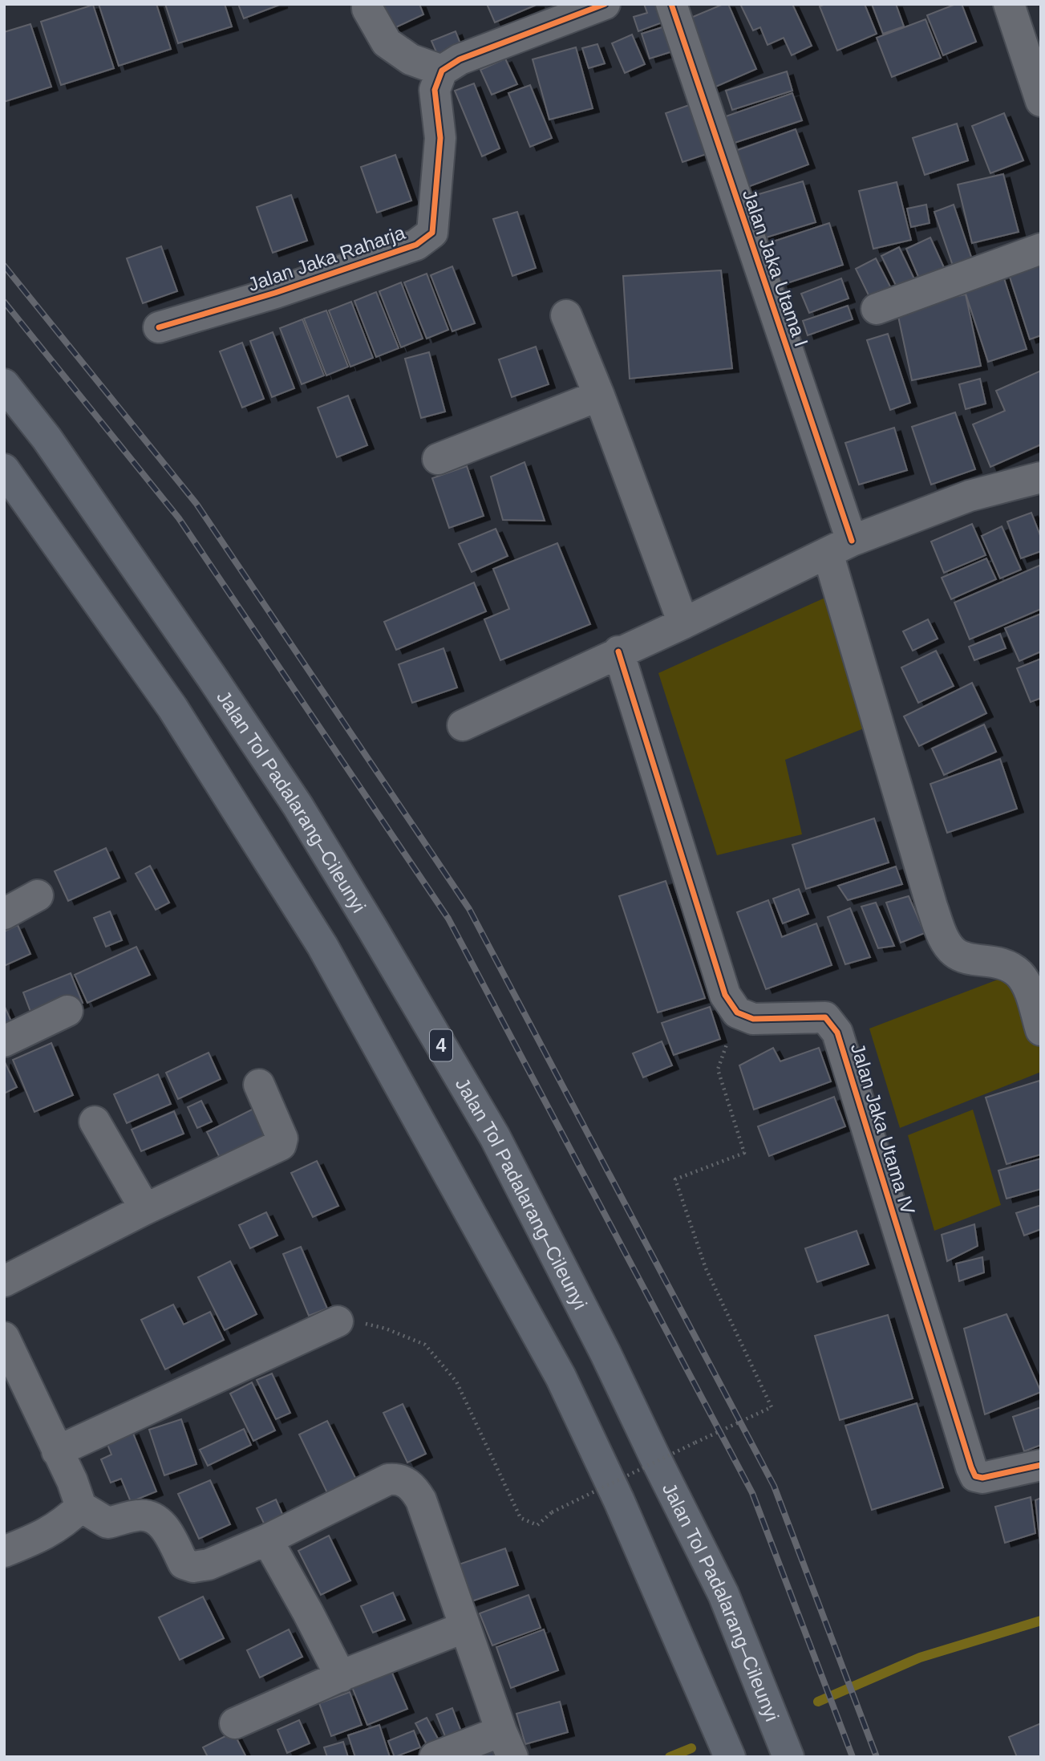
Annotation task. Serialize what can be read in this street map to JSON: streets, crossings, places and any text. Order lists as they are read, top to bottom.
{
  "streets": {
    "highway": ["Jalan Tol Padalarang–Cileunyi", "4"],
    "street": ["Jalan Jaka Raharja", "Jalan Jaka Utama I", "Jalan Jaka Utama IV"]
  }
}
